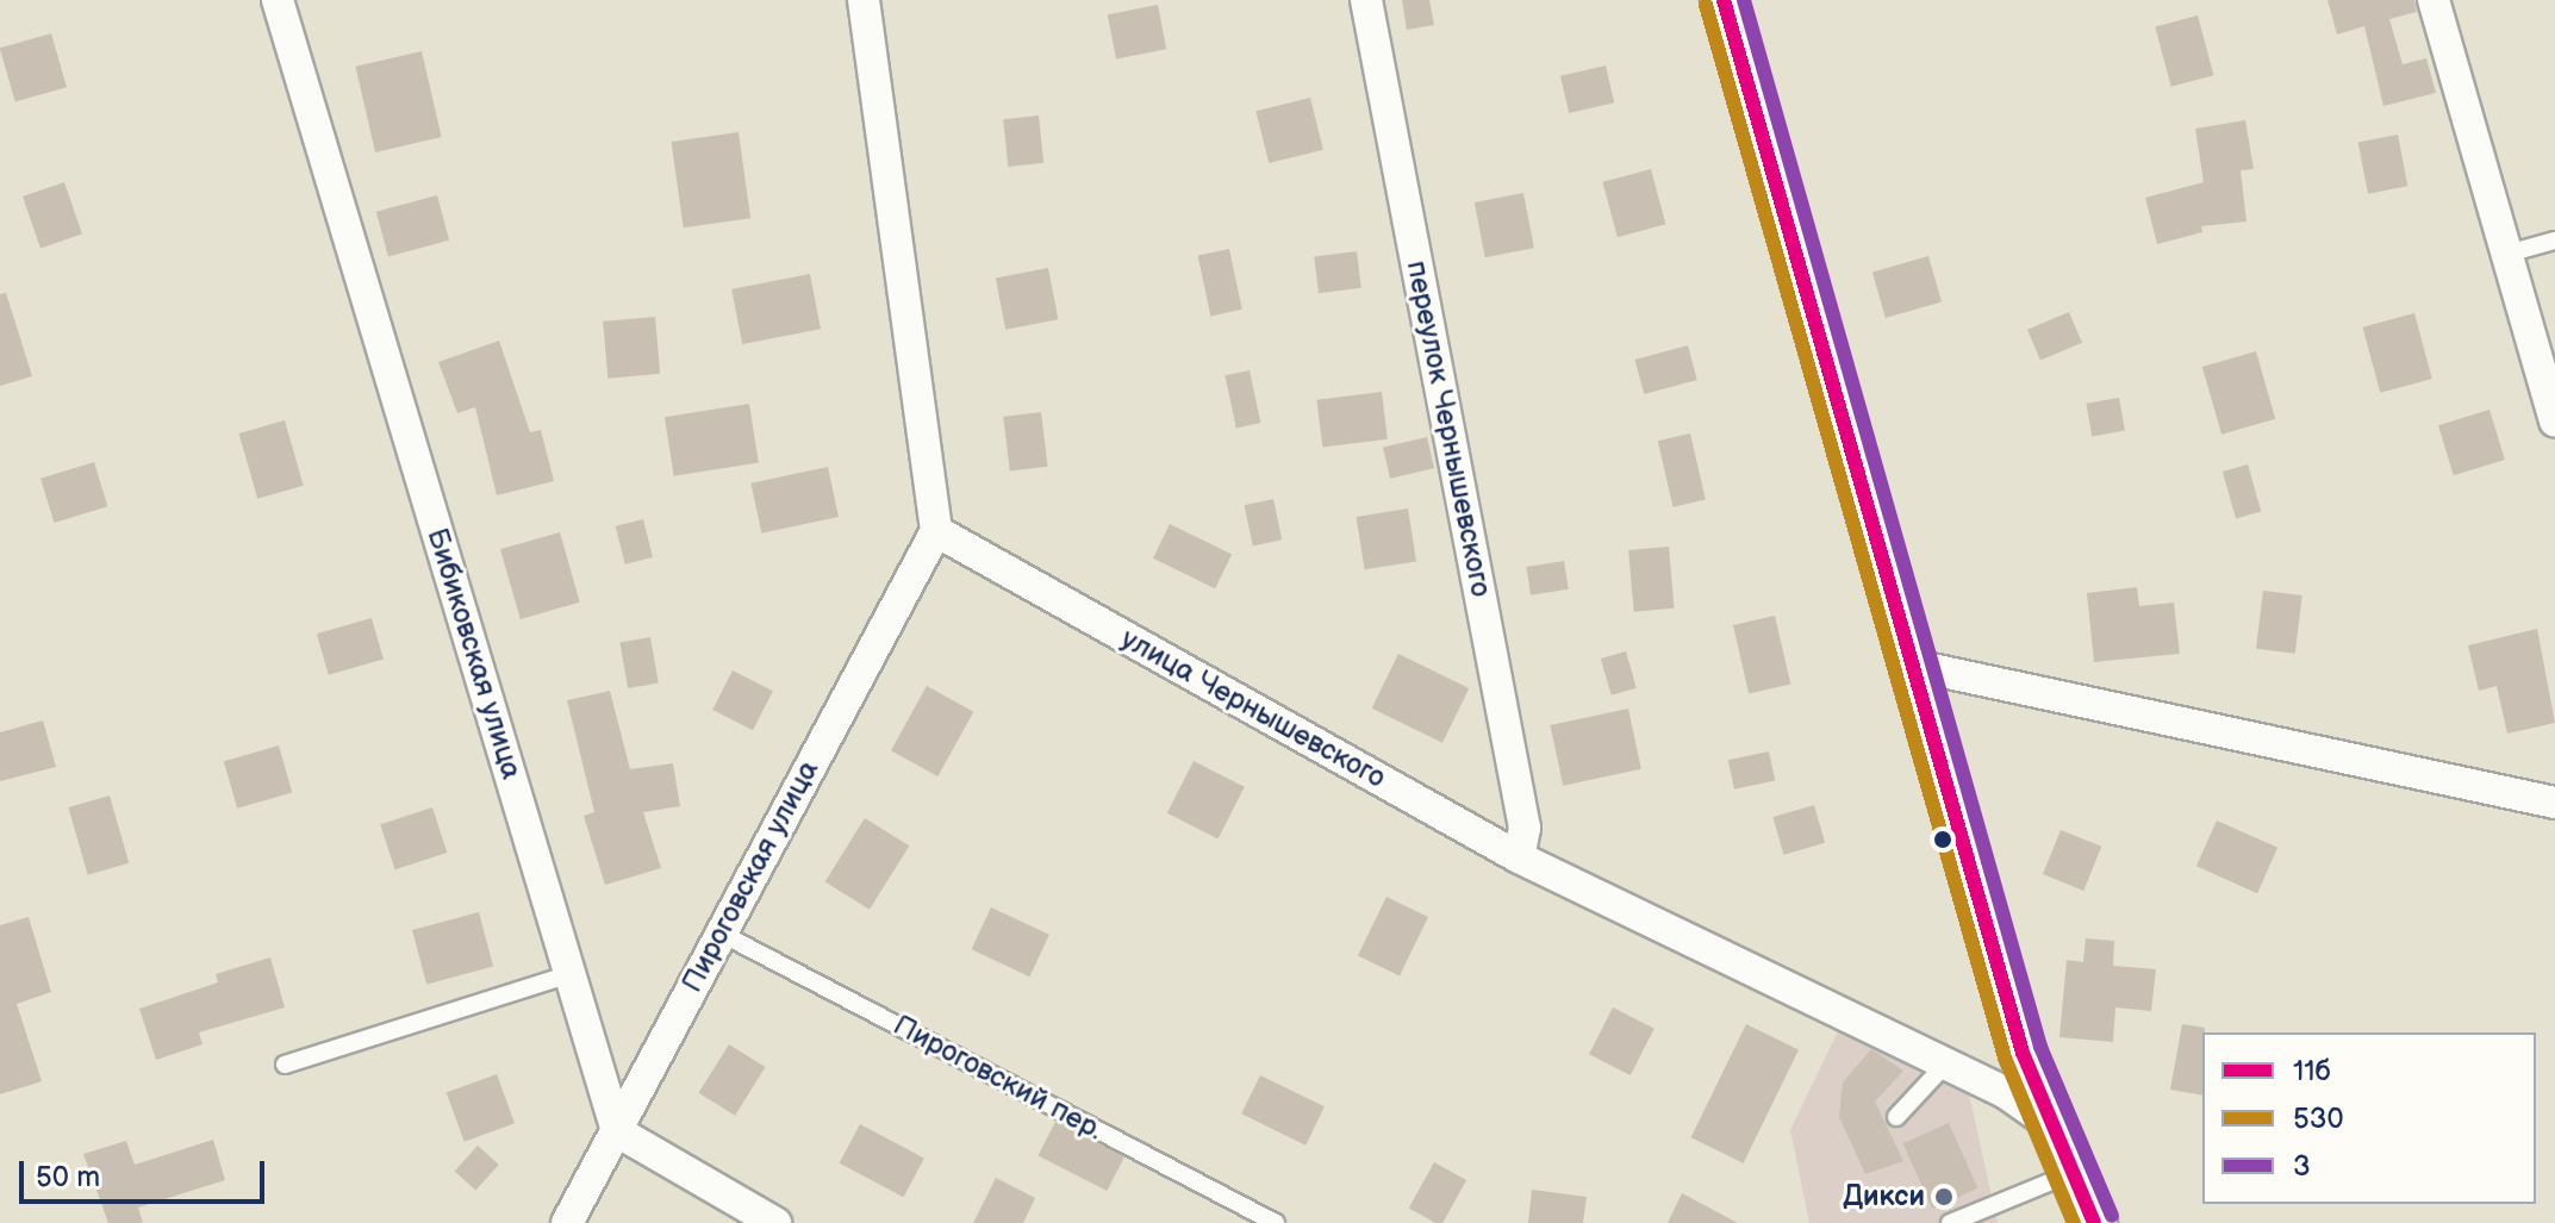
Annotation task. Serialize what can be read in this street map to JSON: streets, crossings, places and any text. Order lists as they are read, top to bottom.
{
  "streets": {
    "street": [
      "переулок Чернышевского",
      "Бибиковская улица",
      "улица Чернышевского",
      "Пироговская улица"
    ],
    "lane": ["Пироговский пер."]
  },
  "crossings": [
    ["переулок Чернышевского", "улица Чернышевского"],
    ["Бибиковская улица", "Пироговская улица"],
    ["улица Чернышевского", "Пироговская улица"],
    ["Пироговская улица", "Пироговский пер."]
  ],
  "places": ["Дикси"],
  "lines": ["transit line 11б", "transit line 3", "transit line 530"],
  "legend": ["11б", "530", "3"],
  "scale_bar": "50 m"
}
